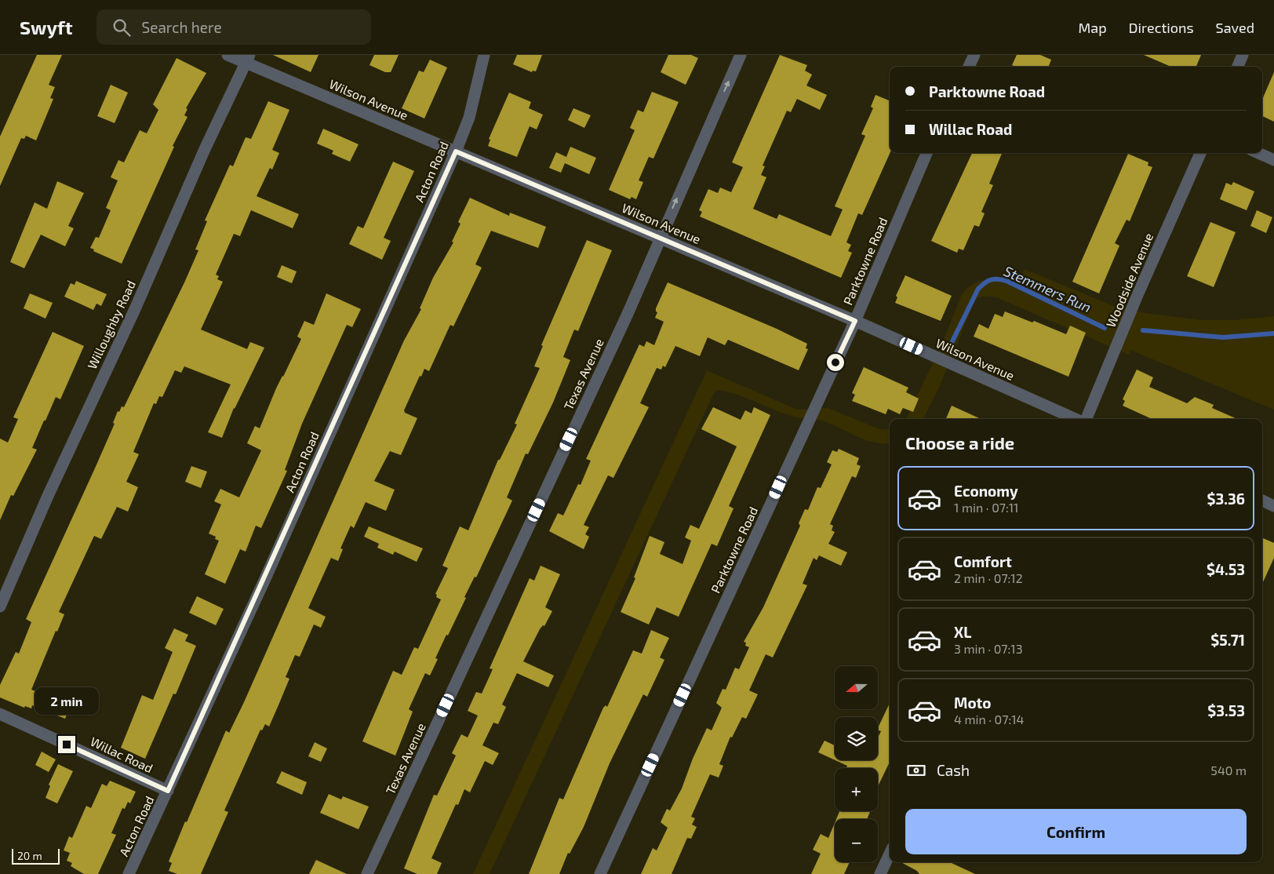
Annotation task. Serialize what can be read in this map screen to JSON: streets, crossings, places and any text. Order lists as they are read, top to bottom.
{
  "streets": {
    "street": [
      "Wilson Avenue",
      "Acton Road",
      "Parktowne Road",
      "Woodside Avenue",
      "Willoughby Road",
      "Texas Avenue",
      "Willac Road"
    ]
  },
  "crossings": [
    ["Wilson Avenue", "Acton Road"],
    ["Wilson Avenue", "Parktowne Road"],
    ["Wilson Avenue", "Willoughby Road"],
    ["Wilson Avenue", "Texas Avenue"],
    ["Acton Road", "Willac Road"]
  ],
  "water": ["Stemmers Run"],
  "scale_bar": "20 m",
  "north": "left",
  "page": {
    "header": "Swyft",
    "search": "Search here",
    "nav": ["Map", "Directions", "Saved"],
    "banner": ["Parktowne Road", "Willac Road"],
    "heading": "Choose a ride",
    "list": [
      {
        "name": "Economy",
        "note": "1 min · 07:11",
        "value": "$3.36"
      },
      {
        "name": "Comfort",
        "note": "2 min · 07:12",
        "value": "$4.53"
      },
      {
        "name": "XL",
        "note": "3 min · 07:13",
        "value": "$5.71"
      },
      {
        "name": "Moto",
        "note": "4 min · 07:14",
        "value": "$3.53"
      }
    ],
    "map_buttons": ["+", "−"],
    "bubble": "2 min",
    "pay": ["Cash", "540 m"],
    "buttons": "Confirm",
    "scale": "20 m"
  }
}
